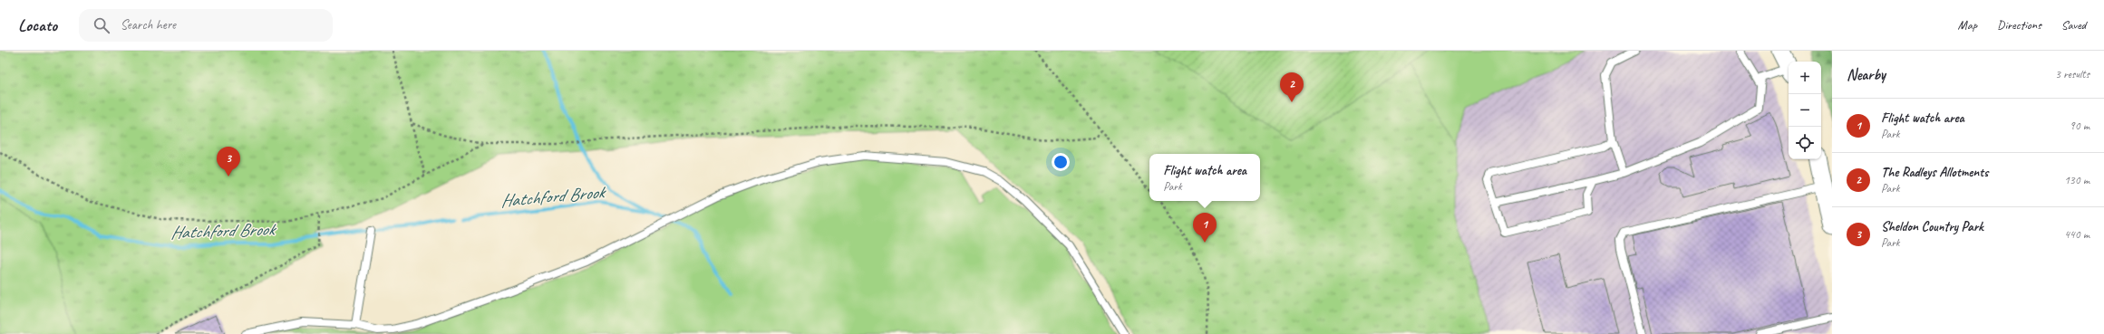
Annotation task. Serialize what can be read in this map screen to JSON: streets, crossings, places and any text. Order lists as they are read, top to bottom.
{
  "water": ["Hatchford Brook"],
  "page": {
    "header": "Locato",
    "search": "Search here",
    "nav": ["Map", "Directions", "Saved"],
    "heading": ["Nearby", "3 results"],
    "map_buttons": ["+", "−"],
    "pins": ["2", "3", "1"],
    "list": [
      {
        "mark": "1",
        "name": "Flight watch area",
        "note": "Park",
        "value": "90 m"
      },
      {
        "mark": "2",
        "name": "The Radleys Allotments",
        "note": "Park",
        "value": "130 m"
      },
      {
        "mark": "3",
        "name": "Sheldon Country Park",
        "note": "Park",
        "value": "440 m"
      }
    ],
    "popup": ["Flight watch area", "Park"]
  }
}
